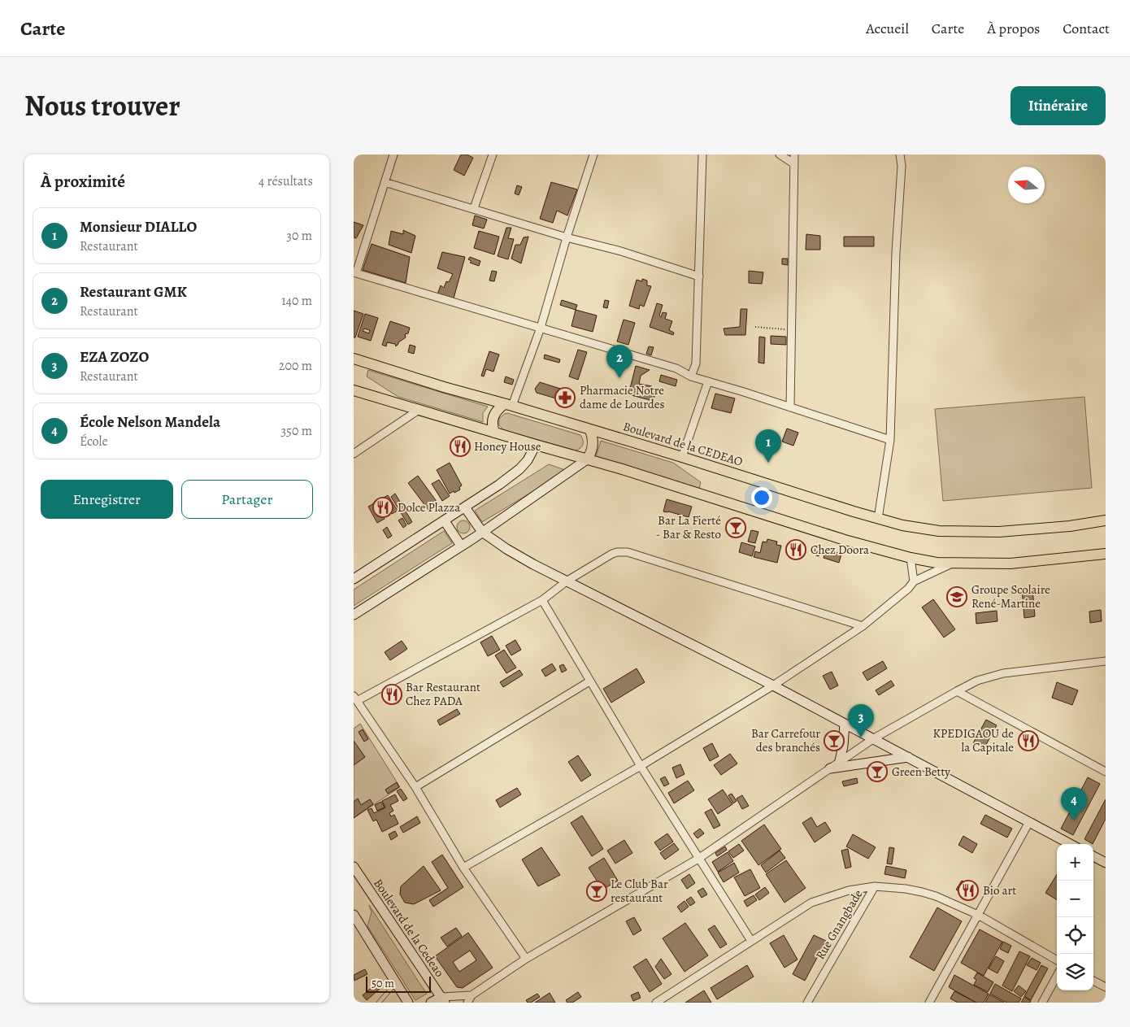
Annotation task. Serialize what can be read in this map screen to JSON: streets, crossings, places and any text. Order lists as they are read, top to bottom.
{
  "streets": {
    "main road": ["Boulevard de la CEDEAO"],
    "street": ["Rue Gnangbade", "Boulevard de la Cedeao"]
  },
  "places": {
    "pharmacy": ["Pharmacie Notre dame de Lourdes"],
    "restaurant": [
      "Honey House",
      "Dolce Plazza",
      "Chez Doora",
      "Bar Restaurant Chez PADA",
      "KPEDIGAOU de la Capitale",
      "Bio art"
    ],
    "bar": [
      "Bar La Fierté - Bar & Resto",
      "Bar Carrefour des branchés",
      "Green Betty",
      "Le Club Bar restaurant"
    ],
    "school or university": ["Groupe Scolaire René-Martine"]
  },
  "scale_bar": "50 m",
  "north": "left",
  "page": {
    "header": "Carte",
    "nav": [
      "Accueil",
      "Carte",
      "À propos",
      "Contact"
    ],
    "title": "Nous trouver",
    "buttons": [
      "Itinéraire",
      ["Enregistrer", "Partager"]
    ],
    "heading": ["À proximité", "4 résultats"],
    "list": [
      {
        "mark": "1",
        "name": "Monsieur DIALLO",
        "note": "Restaurant",
        "value": "30 m"
      },
      {
        "mark": "2",
        "name": "Restaurant GMK",
        "note": "Restaurant",
        "value": "140 m"
      },
      {
        "mark": "3",
        "name": "EZA ZOZO",
        "note": "Restaurant",
        "value": "200 m"
      },
      {
        "mark": "4",
        "name": "École Nelson Mandela",
        "note": "École",
        "value": "350 m"
      }
    ],
    "pins": [
      "2",
      "1",
      "3",
      "4"
    ],
    "map_buttons": ["+", "−"],
    "scale": "50 m"
  }
}
